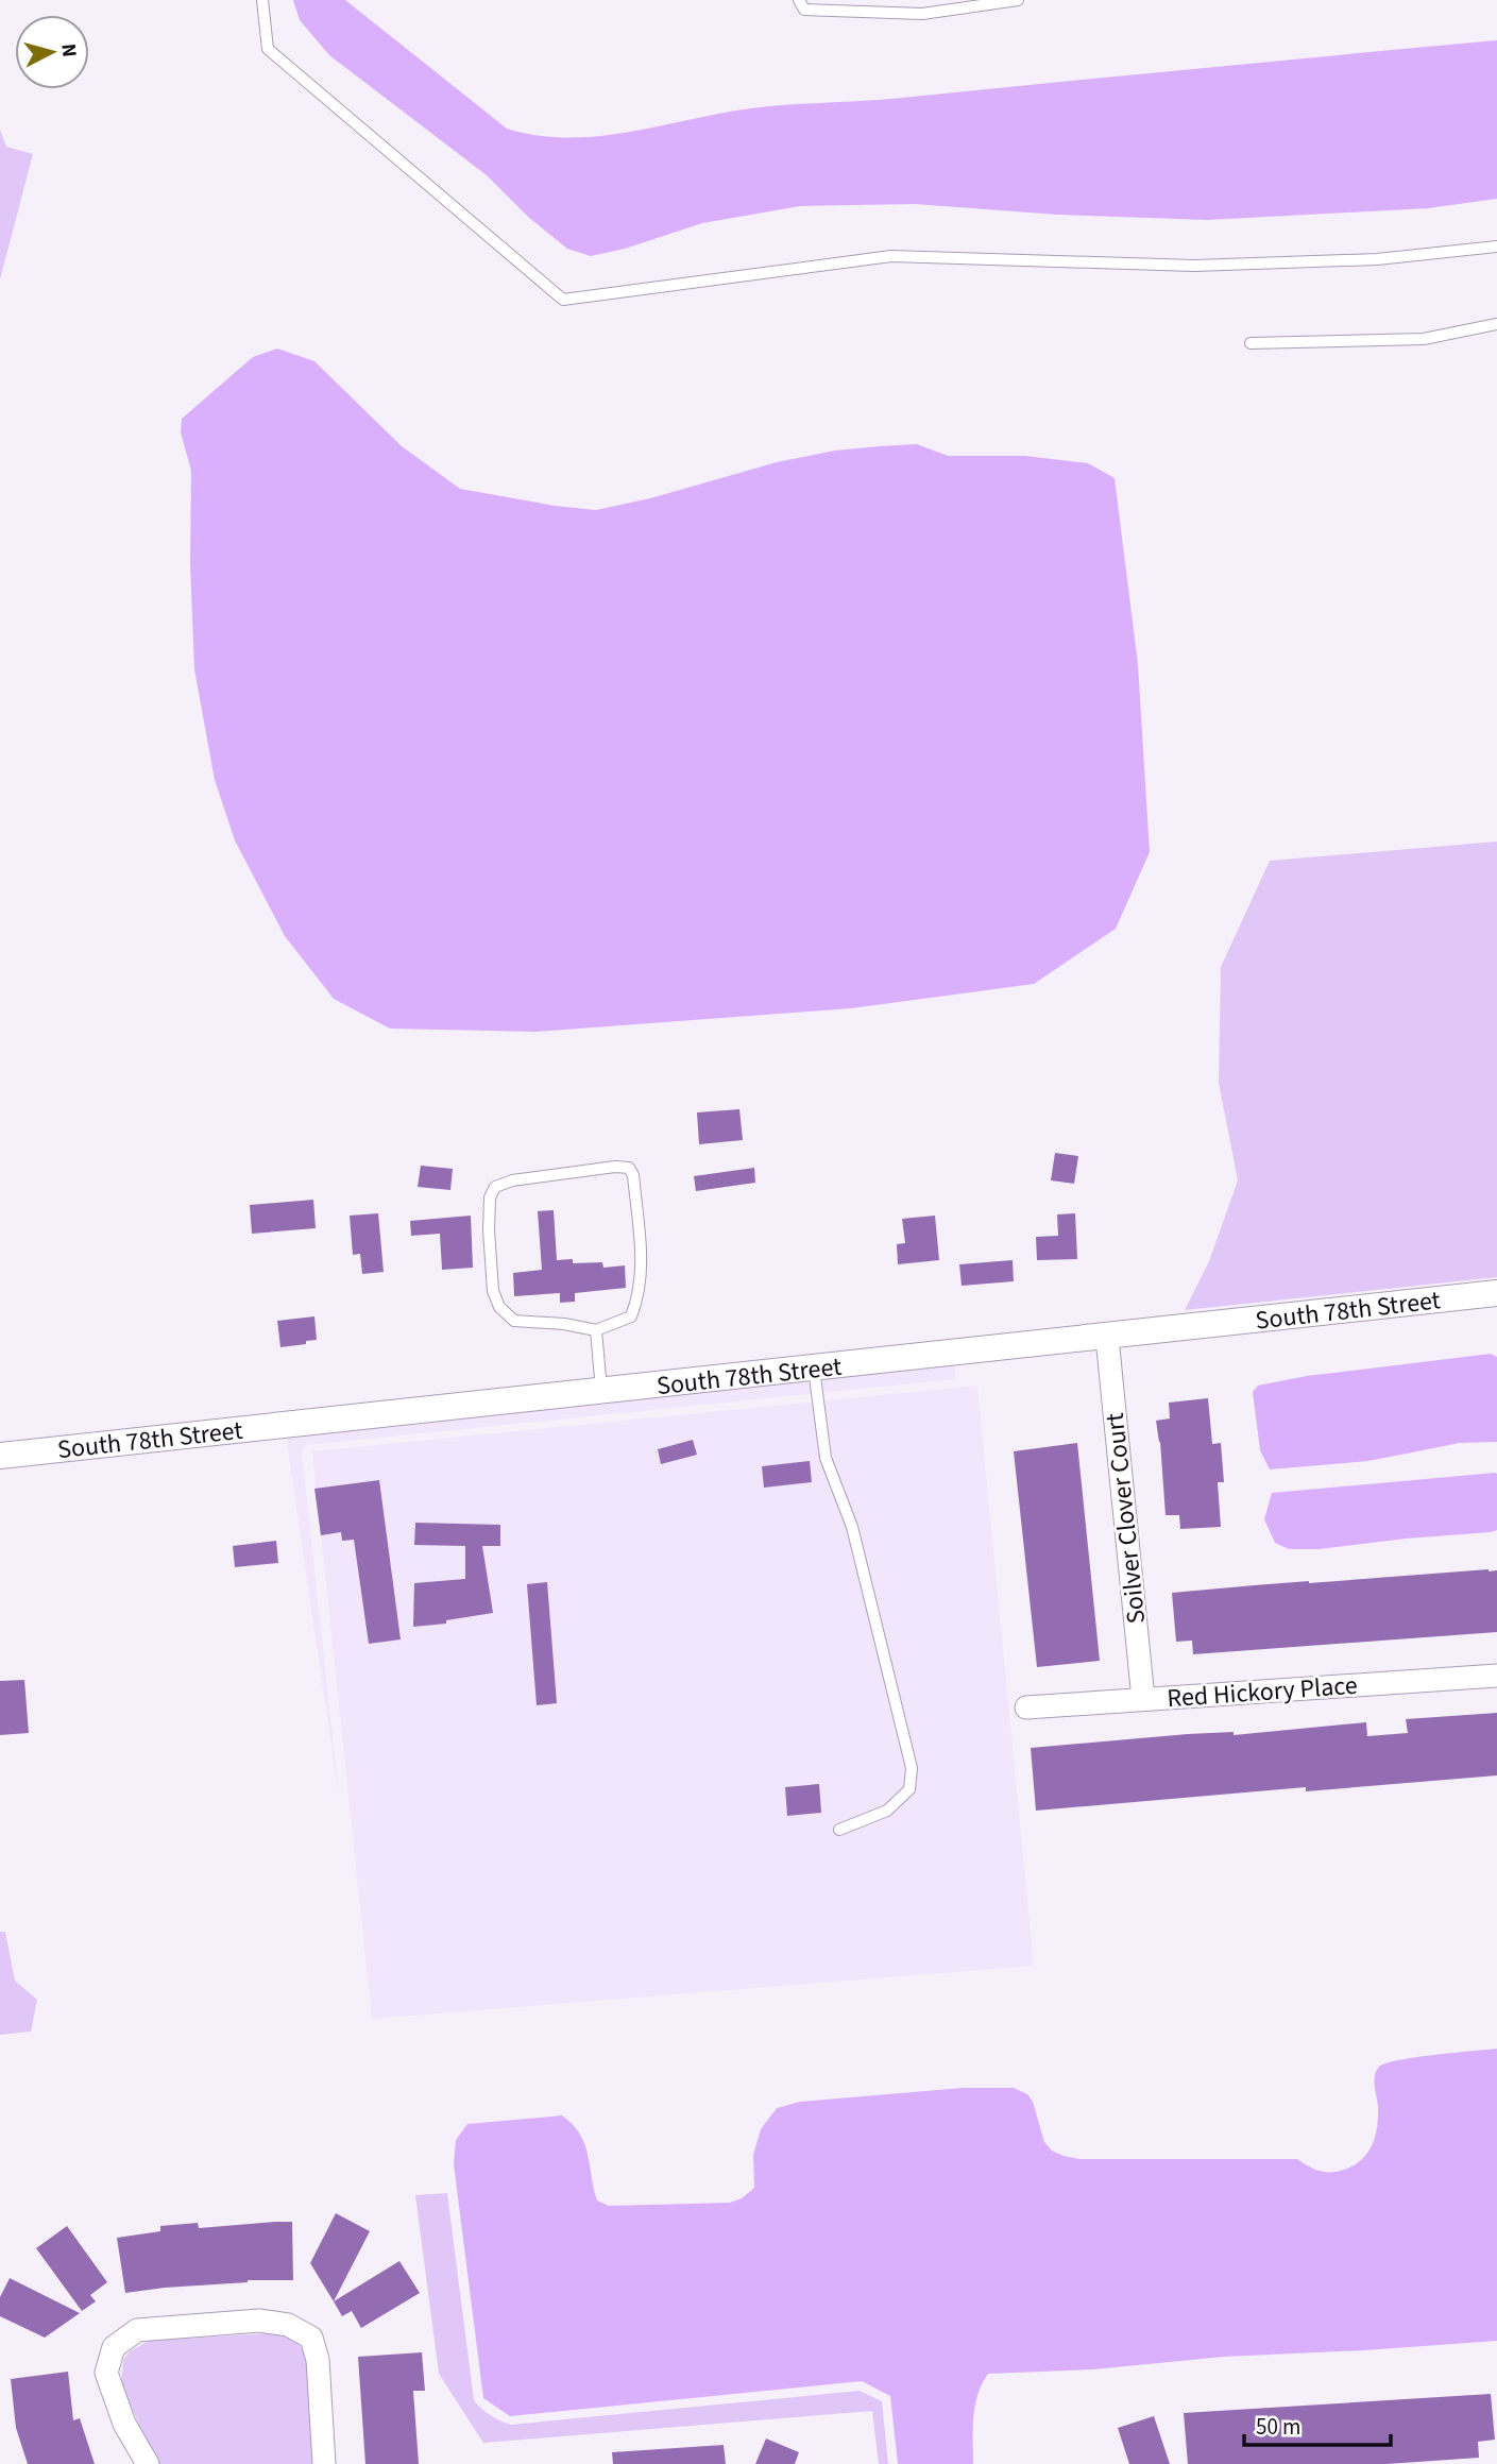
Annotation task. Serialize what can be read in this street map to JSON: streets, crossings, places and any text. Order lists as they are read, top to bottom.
{
  "streets": {
    "street": ["South 78th Street", "Soilver Clover Court", "Red Hickory Place"]
  },
  "crossings": [
    ["South 78th Street", "Soilver Clover Court"],
    ["Soilver Clover Court", "Red Hickory Place"]
  ],
  "scale_bar": "50 m",
  "north": "right"
}
